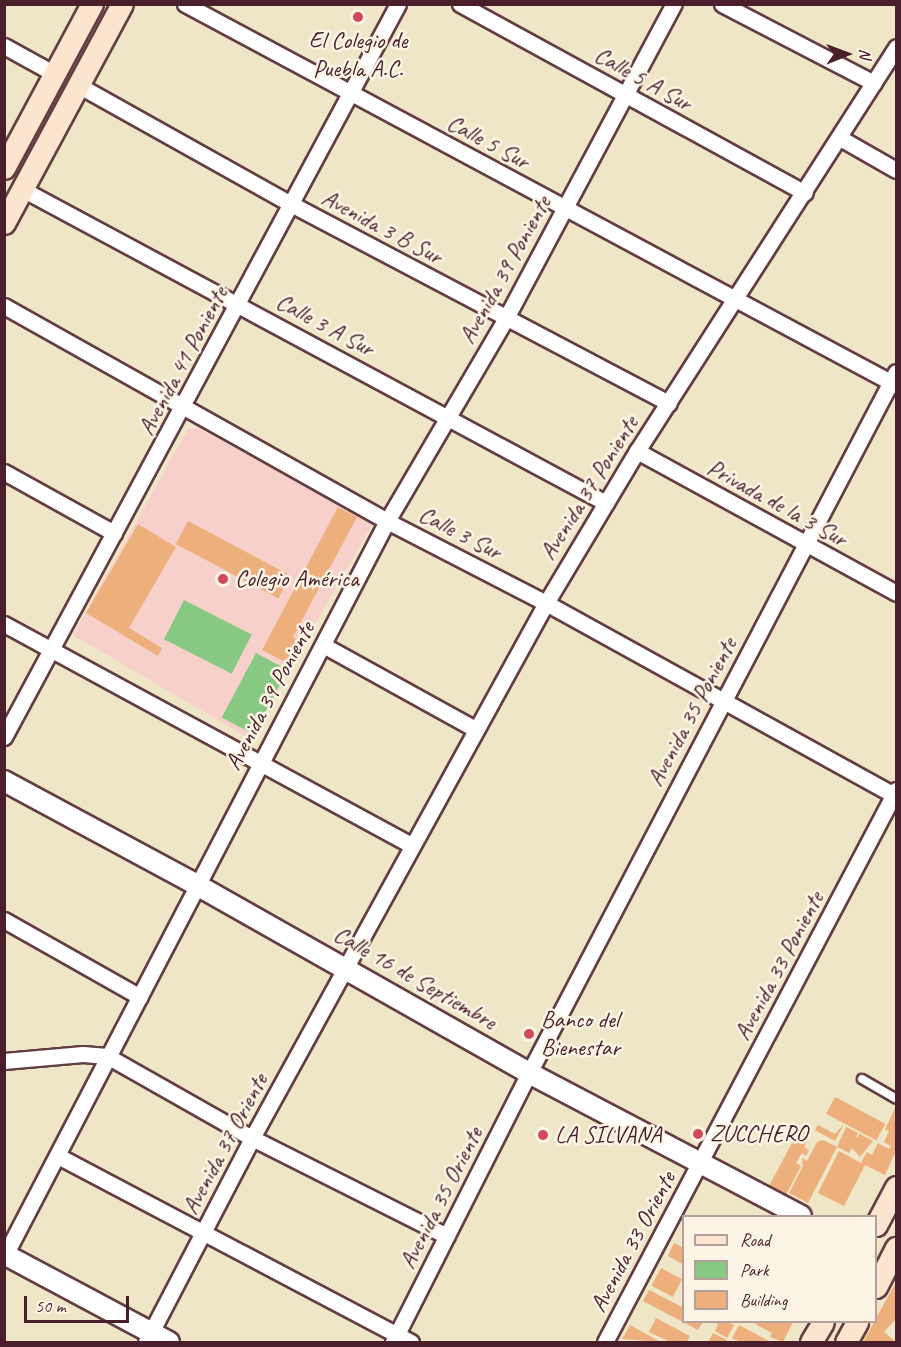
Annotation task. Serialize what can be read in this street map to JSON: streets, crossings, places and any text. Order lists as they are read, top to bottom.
{
  "streets": {
    "street": [
      "Calle 5 A Sur",
      "Calle 5 Sur",
      "Avenida 3 B Sur",
      "Avenida 39 Poniente",
      "Calle 3 A Sur",
      "Avenida 41 Poniente",
      "Avenida 37 Poniente",
      "Privada de la 3 Sur",
      "Calle 3 Sur",
      "Avenida 35 Poniente",
      "Avenida 33 Poniente",
      "Calle 16 de Septiembre",
      "Avenida 37 Oriente",
      "Avenida 35 Oriente",
      "Avenida 33 Oriente"
    ]
  },
  "crossings": [
    ["Calle 5 A Sur", "Avenida 39 Poniente"],
    ["Calle 5 A Sur", "Avenida 37 Poniente"],
    ["Calle 5 Sur", "Avenida 39 Poniente"],
    ["Calle 5 Sur", "Avenida 41 Poniente"],
    ["Calle 5 Sur", "Avenida 37 Poniente"],
    ["Calle 5 Sur", "Avenida 35 Poniente"],
    ["Avenida 3 B Sur", "Avenida 39 Poniente"],
    ["Avenida 3 B Sur", "Avenida 41 Poniente"],
    ["Avenida 3 B Sur", "Avenida 37 Poniente"],
    ["Avenida 39 Poniente", "Calle 3 A Sur"],
    ["Avenida 39 Poniente", "Calle 3 Sur"],
    ["Avenida 39 Poniente", "Calle 16 de Septiembre"],
    ["Calle 3 A Sur", "Avenida 41 Poniente"],
    ["Calle 3 A Sur", "Avenida 37 Poniente"],
    ["Avenida 41 Poniente", "Calle 3 Sur"],
    ["Avenida 37 Poniente", "Privada de la 3 Sur"],
    ["Avenida 37 Poniente", "Calle 3 Sur"],
    ["Avenida 37 Poniente", "Calle 16 de Septiembre"],
    ["Avenida 37 Poniente", "Avenida 37 Oriente"],
    ["Privada de la 3 Sur", "Avenida 35 Poniente"],
    ["Calle 3 Sur", "Avenida 35 Poniente"],
    ["Calle 3 Sur", "Avenida 33 Poniente"],
    ["Avenida 35 Poniente", "Calle 16 de Septiembre"],
    ["Avenida 35 Poniente", "Avenida 35 Oriente"],
    ["Avenida 33 Poniente", "Calle 16 de Septiembre"],
    ["Avenida 33 Poniente", "Avenida 33 Oriente"],
    ["Calle 16 de Septiembre", "Avenida 37 Oriente"],
    ["Calle 16 de Septiembre", "Avenida 35 Oriente"],
    ["Calle 16 de Septiembre", "Avenida 33 Oriente"]
  ],
  "places": [
    "El Colegio de Puebla A.C.",
    "Colegio América",
    "Banco del Bienestar",
    "ZUCCHERO",
    "LA SILVANA"
  ],
  "legend": ["Road", "Park", "Building"],
  "scale_bar": "50 m",
  "north": "right"
}
